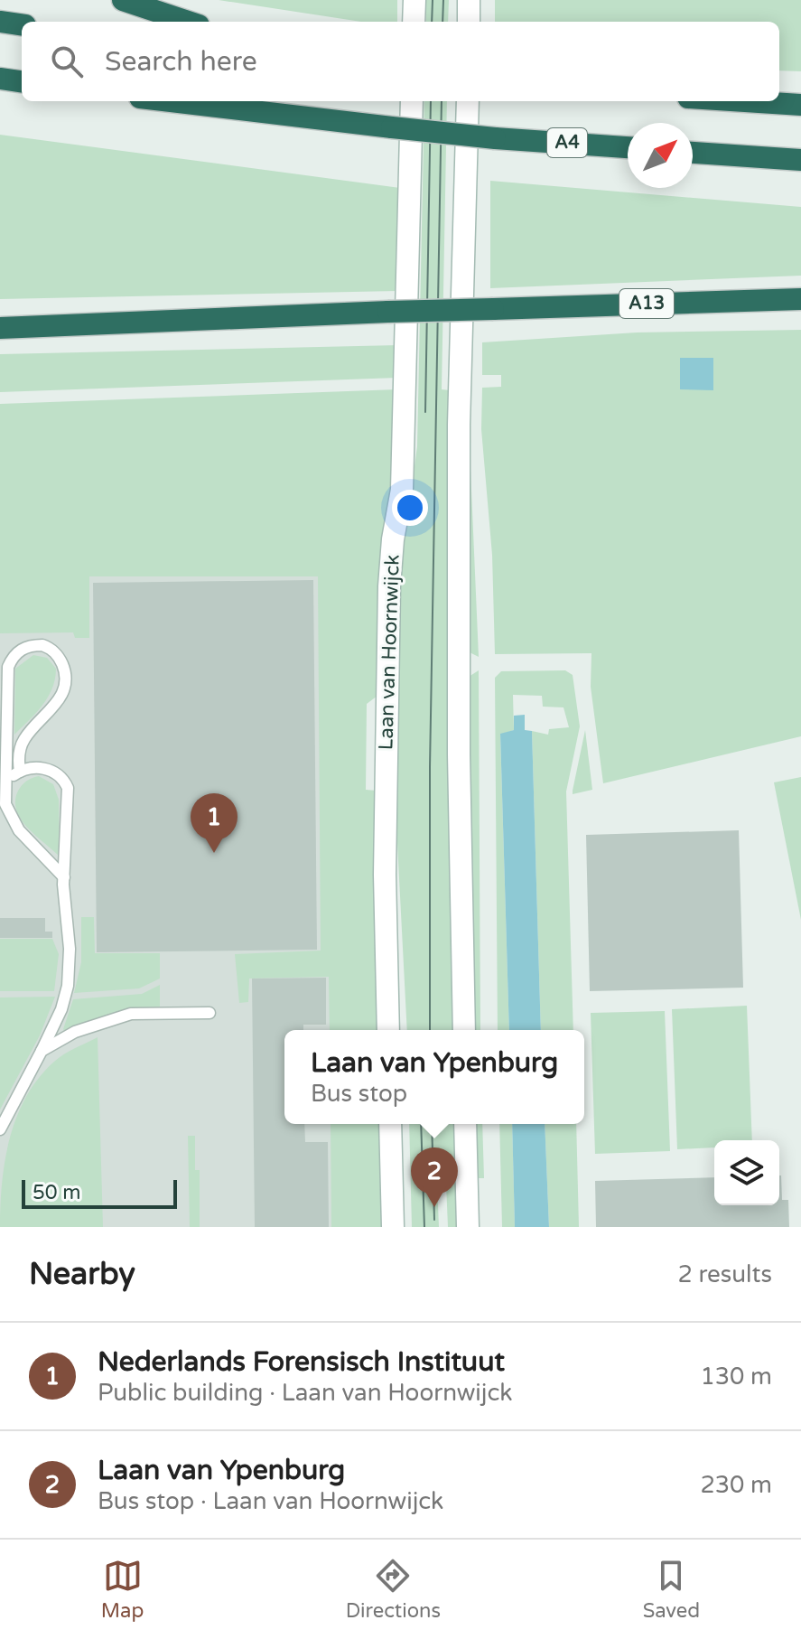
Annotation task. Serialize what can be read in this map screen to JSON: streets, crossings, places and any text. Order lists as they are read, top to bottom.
{
  "streets": {
    "highway": ["A4", "A13"],
    "main road": ["Laan van Hoornwijck"]
  },
  "scale_bar": "50 m",
  "north": "top right",
  "page": {
    "search": "Search here",
    "pins": ["1", "2"],
    "popup": ["Laan van Ypenburg", "Bus stop"],
    "scale": "50 m",
    "heading": ["Nearby", "2 results"],
    "list": [
      {
        "mark": "1",
        "name": "Nederlands Forensisch Instituut",
        "note": "Public building · Laan van Hoornwijck",
        "value": "130 m"
      },
      {
        "mark": "2",
        "name": "Laan van Ypenburg",
        "note": "Bus stop · Laan van Hoornwijck",
        "value": "230 m"
      }
    ],
    "nav": ["Map", "Directions", "Saved"]
  }
}
